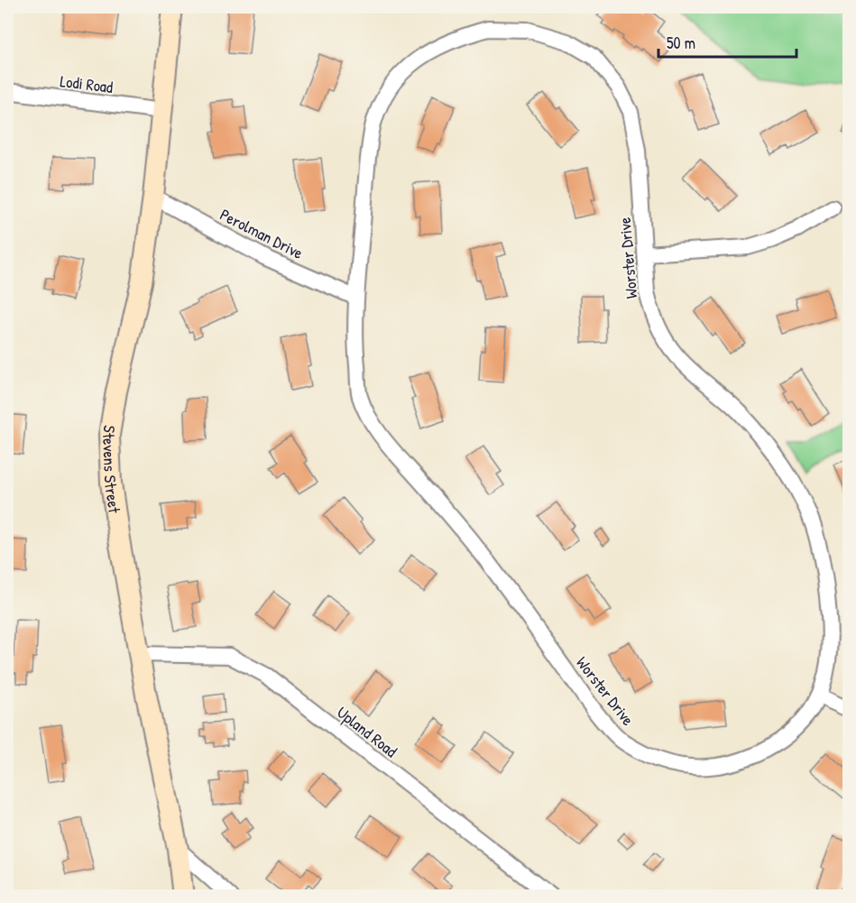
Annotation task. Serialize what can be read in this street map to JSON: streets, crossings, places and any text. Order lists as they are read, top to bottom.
{
  "streets": {
    "street": [
      "Lodi Road",
      "Perolman Drive",
      "Worster Drive",
      "Stevens Street",
      "Upland Road"
    ]
  },
  "crossings": [
    ["Lodi Road", "Stevens Street"],
    ["Perolman Drive", "Worster Drive"],
    ["Perolman Drive", "Stevens Street"],
    ["Stevens Street", "Upland Road"]
  ],
  "scale_bar": "50 m"
}
